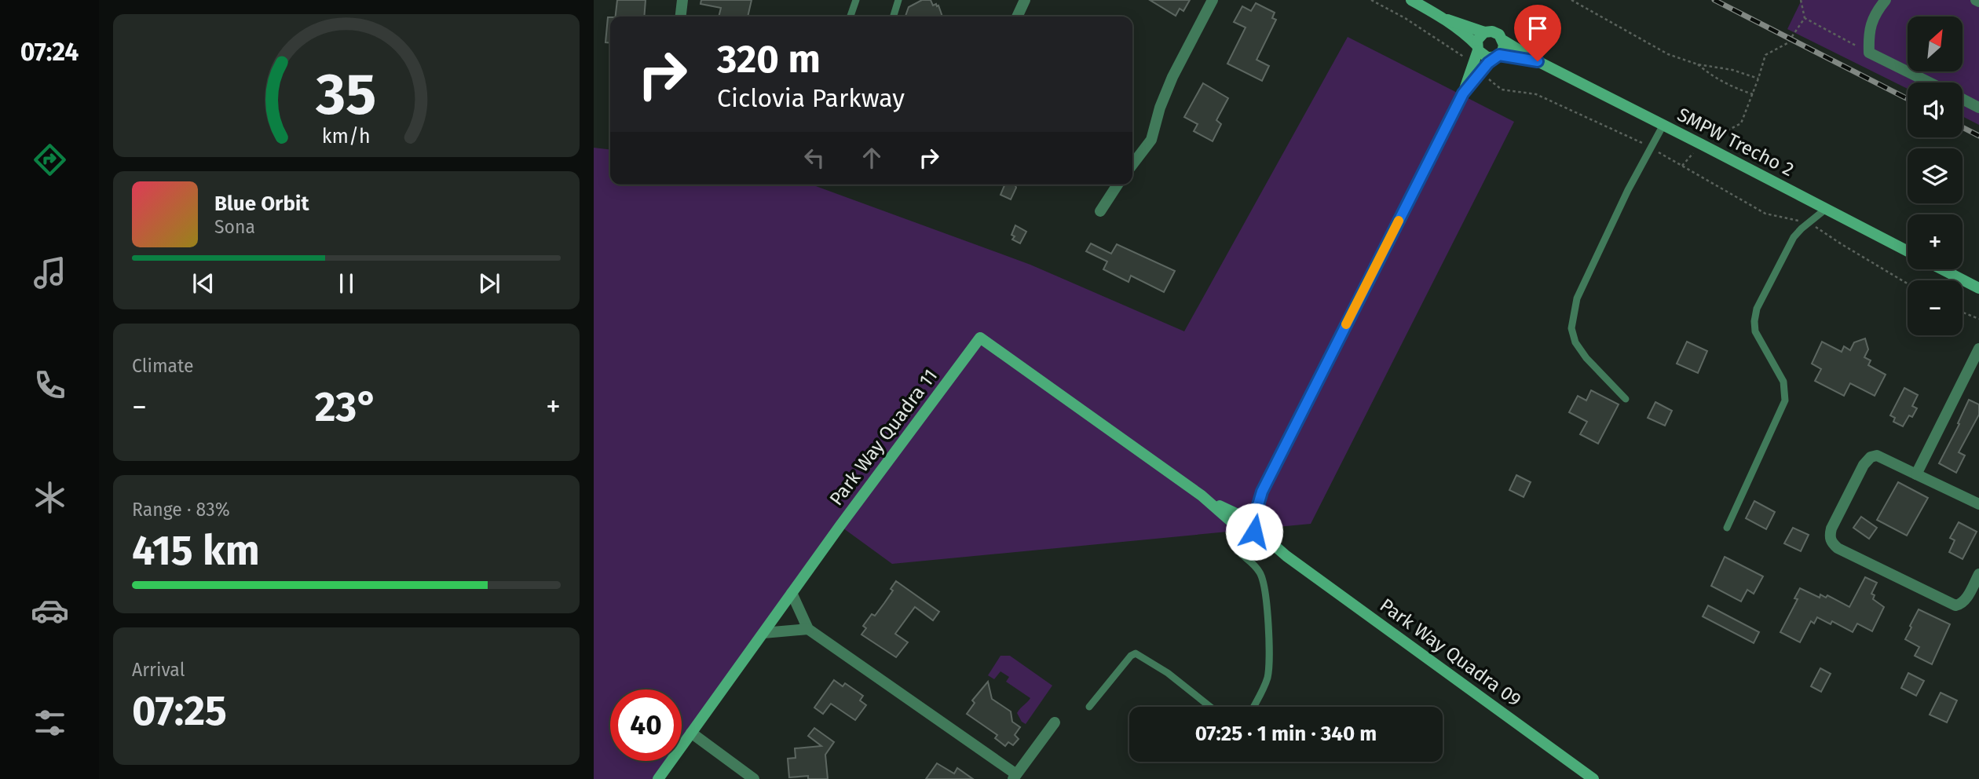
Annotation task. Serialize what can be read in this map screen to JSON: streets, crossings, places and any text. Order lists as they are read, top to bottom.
{
  "streets": {
    "street": ["SMPW Trecho 2", "Park Way Quadra 11", "Park Way Quadra 09"]
  },
  "crossings": [
    ["Park Way Quadra 11", "Park Way Quadra 09"]
  ],
  "north": "top right",
  "page": {
    "tabs": "07:24",
    "map_buttons": ["+", "−"],
    "turn": ["320 m", "Ciclovia Parkway"],
    "song": ["Blue Orbit", "Sona"],
    "tile": [
      "Climate",
      ["Range · 83%", "415 km"],
      ["Arrival", "07:25"]
    ],
    "heat": ["−", "23°", "+"],
    "limit": "40",
    "trip": "07:25 · 1 min · 340 m",
    "gauge": ["35", "km/h"]
  }
}
